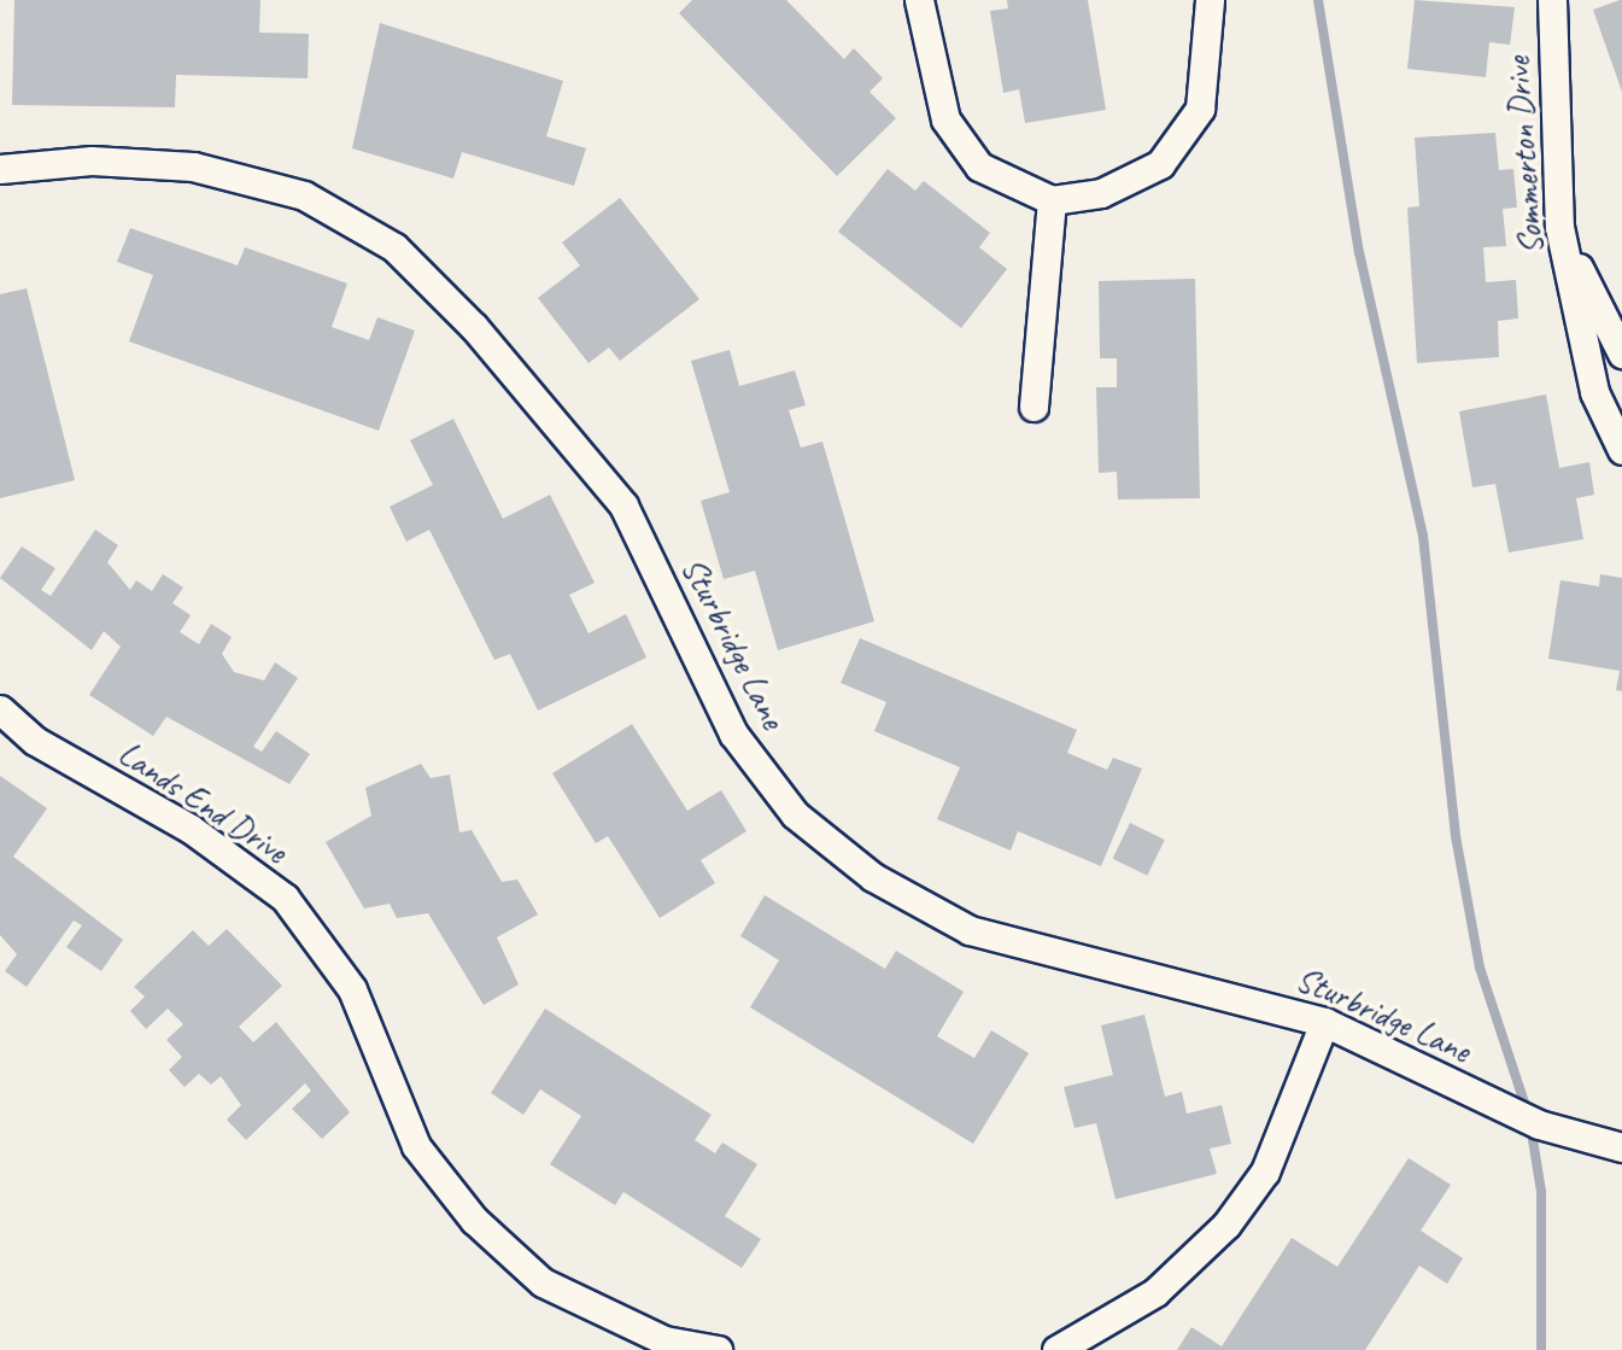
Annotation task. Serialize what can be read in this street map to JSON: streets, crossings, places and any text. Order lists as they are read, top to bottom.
{
  "streets": {
    "street": ["Sommerton Drive", "Sturbridge Lane", "Lands End Drive"]
  }
}
